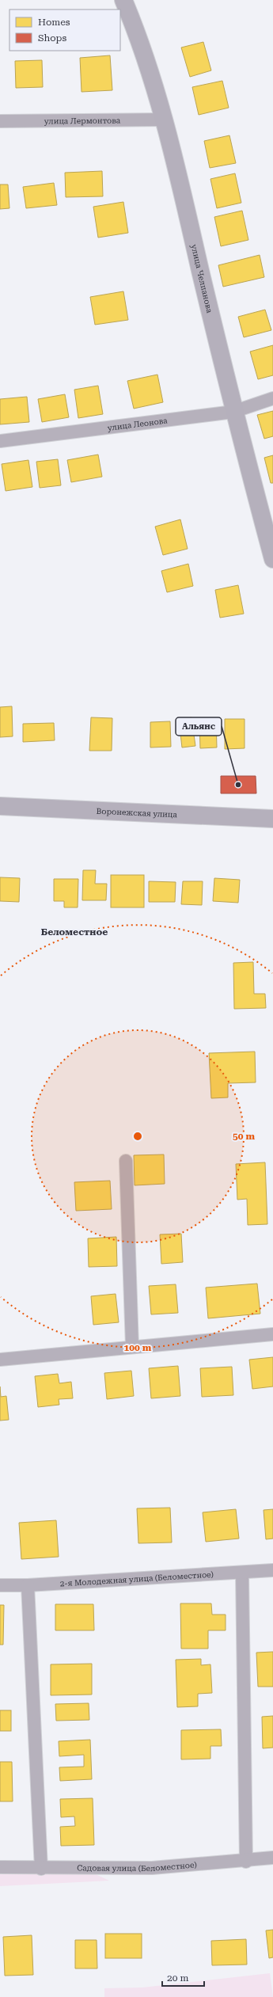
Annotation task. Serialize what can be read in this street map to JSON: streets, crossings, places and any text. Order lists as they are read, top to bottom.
{
  "streets": {
    "street": [
      "улица Лермонтова",
      "улица Челпанова",
      "улица Леонова",
      "Воронежская улица",
      "2-я Молодежная улица (Беломестное)",
      "Садовая улица (Беломестное)"
    ]
  },
  "crossings": [
    ["улица Лермонтова", "улица Челпанова"],
    ["улица Челпанова", "улица Леонова"]
  ],
  "districts": ["Беломестное"],
  "places": ["Альянс"],
  "legend": ["Homes", "Shops"],
  "scale_bar": "20 m",
  "rings": ["50 m", "100 m"]
}
